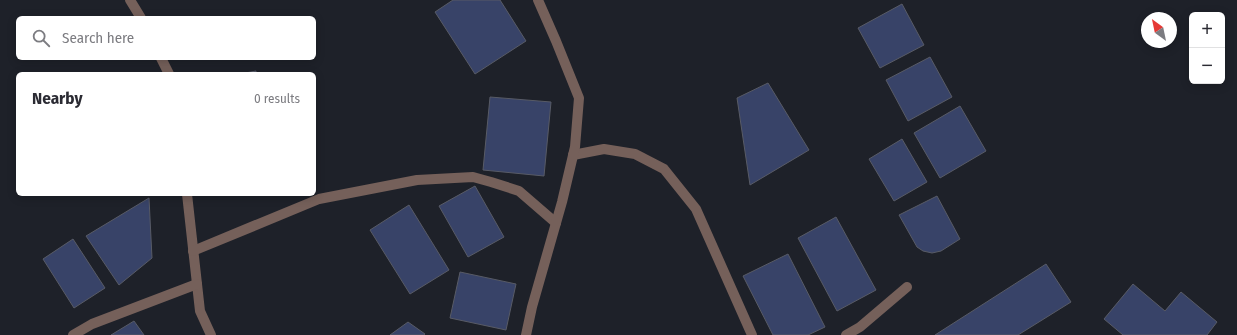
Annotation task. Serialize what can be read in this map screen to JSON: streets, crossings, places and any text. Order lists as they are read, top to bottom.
{
  "north": "top left",
  "page": {
    "map_buttons": ["+", "−"],
    "search": "Search here",
    "heading": ["Nearby", "0 results"]
  }
}
